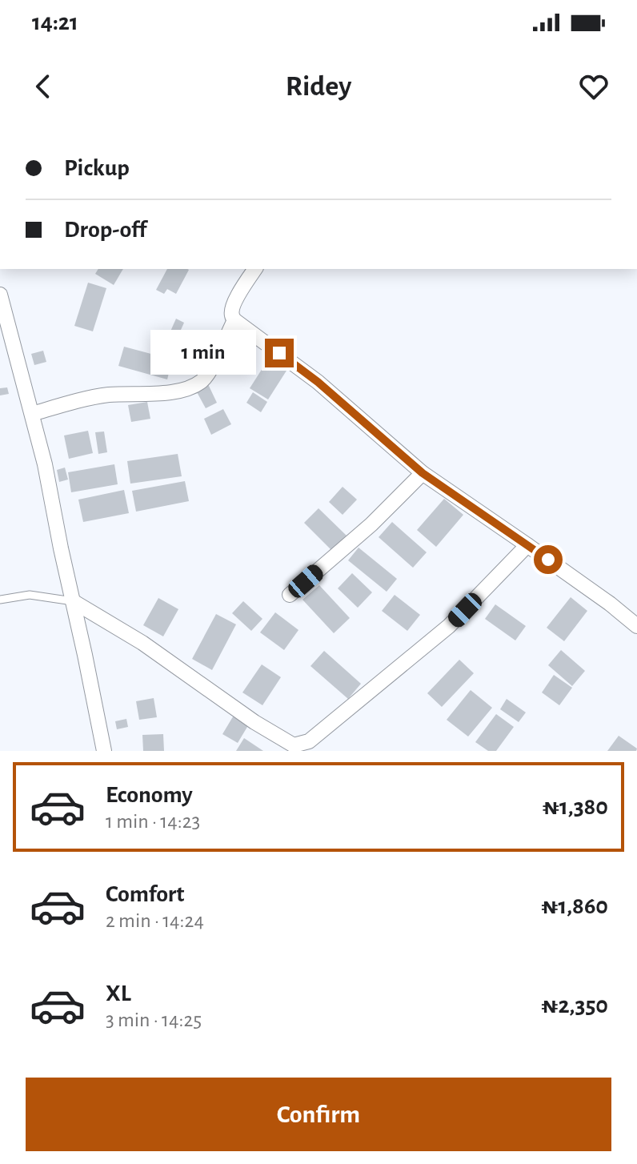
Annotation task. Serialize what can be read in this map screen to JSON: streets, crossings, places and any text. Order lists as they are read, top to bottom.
{
  "page": {
    "status": "14:21",
    "header": "Ridey",
    "banner": ["Pickup", "Drop-off"],
    "bubble": "1 min",
    "list": [
      {
        "name": "Economy",
        "note": "1 min · 14:23",
        "value": "₦1,380"
      },
      {
        "name": "Comfort",
        "note": "2 min · 14:24",
        "value": "₦1,860"
      },
      {
        "name": "XL",
        "note": "3 min · 14:25",
        "value": "₦2,350"
      }
    ],
    "buttons": "Confirm"
  }
}
